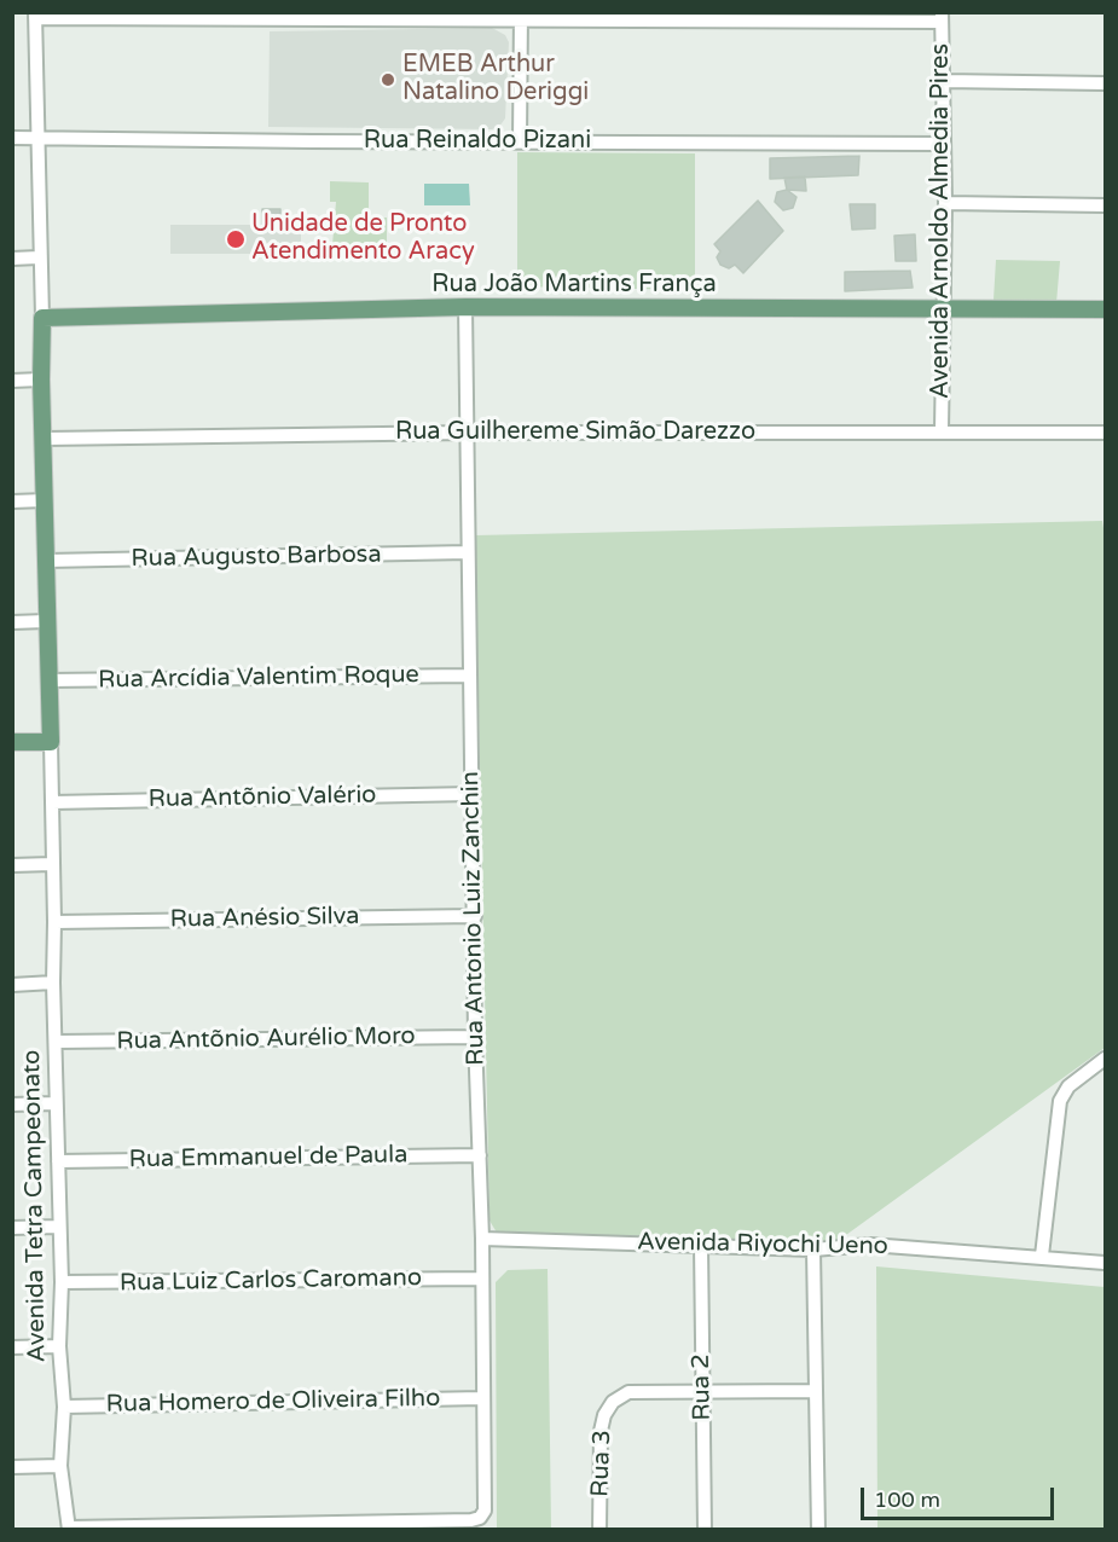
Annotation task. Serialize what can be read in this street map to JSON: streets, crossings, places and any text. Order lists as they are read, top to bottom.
{
  "streets": {
    "main road": ["Rua João Martins França", "Avenida Tetra Campeonato"],
    "street": [
      "Rua Reinaldo Pizani",
      "Avenida Arnoldo Almedia Pires",
      "Rua Guilhereme Simão Darezzo",
      "Rua Augusto Barbosa",
      "Rua Arcídia Valentim Roque",
      "Rua Antõnio Valério",
      "Rua Anésio Silva",
      "Rua Antonio Luiz Zanchin",
      "Rua Antõnio Aurélio Moro",
      "Rua Emmanuel de Paula",
      "Avenida Riyochi Ueno",
      "Rua Luiz Carlos Caromano",
      "Rua 2",
      "Rua Homero de Oliveira Filho",
      "Rua 3"
    ]
  },
  "crossings": [
    ["Rua Reinaldo Pizani", "Avenida Arnoldo Almedia Pires"],
    ["Rua Reinaldo Pizani", "Avenida Tetra Campeonato"],
    ["Avenida Arnoldo Almedia Pires", "Rua João Martins França"],
    ["Avenida Arnoldo Almedia Pires", "Rua Guilhereme Simão Darezzo"],
    ["Rua João Martins França", "Rua Antonio Luiz Zanchin"],
    ["Rua João Martins França", "Avenida Tetra Campeonato"],
    ["Rua Guilhereme Simão Darezzo", "Rua Antonio Luiz Zanchin"],
    ["Rua Guilhereme Simão Darezzo", "Avenida Tetra Campeonato"],
    ["Rua Augusto Barbosa", "Rua Antonio Luiz Zanchin"],
    ["Rua Augusto Barbosa", "Avenida Tetra Campeonato"],
    ["Rua Arcídia Valentim Roque", "Rua Antonio Luiz Zanchin"],
    ["Rua Arcídia Valentim Roque", "Avenida Tetra Campeonato"],
    ["Rua Antõnio Valério", "Rua Antonio Luiz Zanchin"],
    ["Rua Antõnio Valério", "Avenida Tetra Campeonato"],
    ["Rua Anésio Silva", "Rua Antonio Luiz Zanchin"],
    ["Rua Anésio Silva", "Avenida Tetra Campeonato"],
    ["Rua Antonio Luiz Zanchin", "Rua Antõnio Aurélio Moro"],
    ["Rua Antonio Luiz Zanchin", "Rua Emmanuel de Paula"],
    ["Rua Antonio Luiz Zanchin", "Avenida Riyochi Ueno"],
    ["Rua Antonio Luiz Zanchin", "Rua Luiz Carlos Caromano"],
    ["Rua Antonio Luiz Zanchin", "Rua Homero de Oliveira Filho"],
    ["Rua Antõnio Aurélio Moro", "Avenida Tetra Campeonato"],
    ["Rua Emmanuel de Paula", "Avenida Tetra Campeonato"],
    ["Avenida Tetra Campeonato", "Rua Luiz Carlos Caromano"],
    ["Avenida Tetra Campeonato", "Rua Homero de Oliveira Filho"],
    ["Avenida Riyochi Ueno", "Rua 2"],
    ["Rua 2", "Rua 3"]
  ],
  "places": ["EMEB Arthur Natalino Deriggi", "Unidade de Pronto Atendimento Aracy"],
  "scale_bar": "100 m"
}
